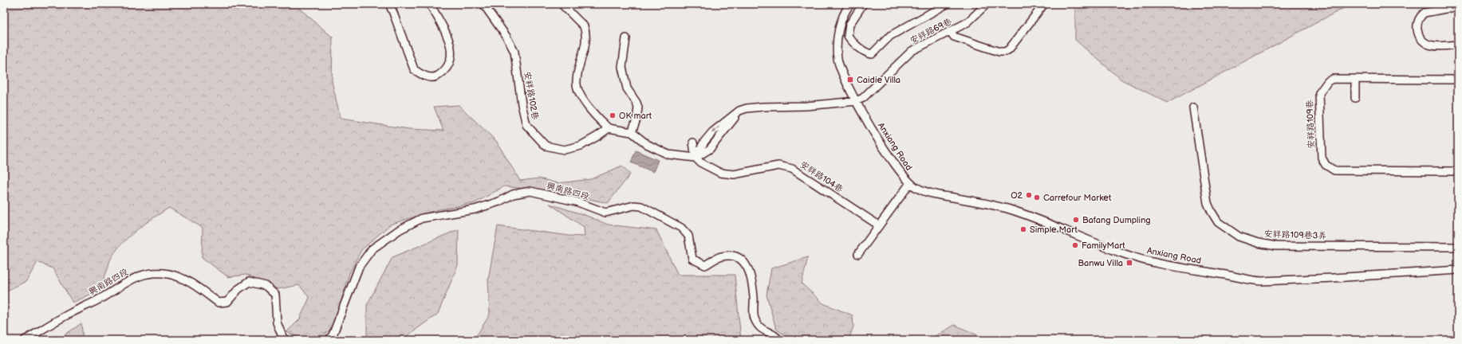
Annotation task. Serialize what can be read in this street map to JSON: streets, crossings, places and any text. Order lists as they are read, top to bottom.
{
  "streets": {
    "street": [
      "安祥路69巷",
      "安祥路102巷",
      "安祥路109巷",
      "Anxiang Road",
      "安祥路104巷",
      "興南路四段",
      "安祥路109巷3弄"
    ]
  },
  "crossings": [
    ["安祥路69巷", "Anxiang Road"]
  ],
  "places": {
    "transit": ["Caidie Villa", "Banwu Villa"],
    "other": [
      "OK mart",
      "O2",
      "Carrefour Market",
      "Bafang Dumpling",
      "Simple Mart",
      "FamilyMart"
    ]
  }
}
